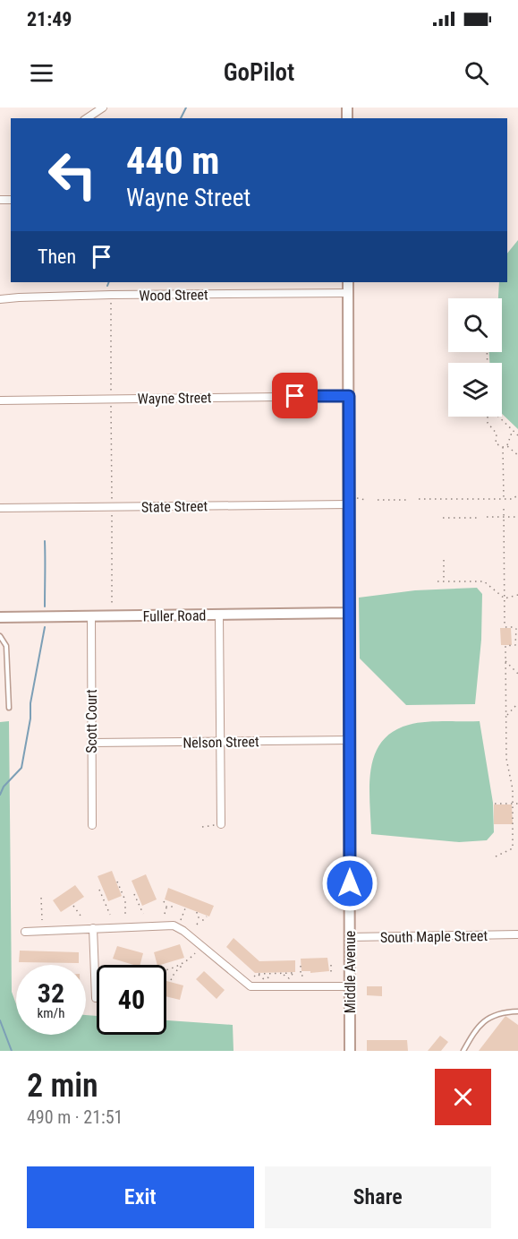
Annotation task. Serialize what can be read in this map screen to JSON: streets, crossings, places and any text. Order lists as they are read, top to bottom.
{
  "streets": {
    "street": [
      "Wood Street",
      "Wayne Street",
      "State Street",
      "Fuller Road",
      "Scott Court",
      "Nelson Street",
      "South Maple Street",
      "Middle Avenue"
    ]
  },
  "crossings": [
    ["Wood Street", "Middle Avenue"],
    ["Wayne Street", "Middle Avenue"],
    ["State Street", "Middle Avenue"],
    ["Fuller Road", "Scott Court"],
    ["Fuller Road", "Middle Avenue"],
    ["Scott Court", "Nelson Street"],
    ["Nelson Street", "Middle Avenue"],
    ["South Maple Street", "Middle Avenue"]
  ],
  "page": {
    "status": "21:49",
    "header": "GoPilot",
    "turn": ["440 m", "Wayne Street"],
    "then": "Then",
    "speed": "32 km/h",
    "limit": "40",
    "heading": ["2 min", "490 m · 21:51"],
    "buttons": ["Exit", "Share"]
  }
}
